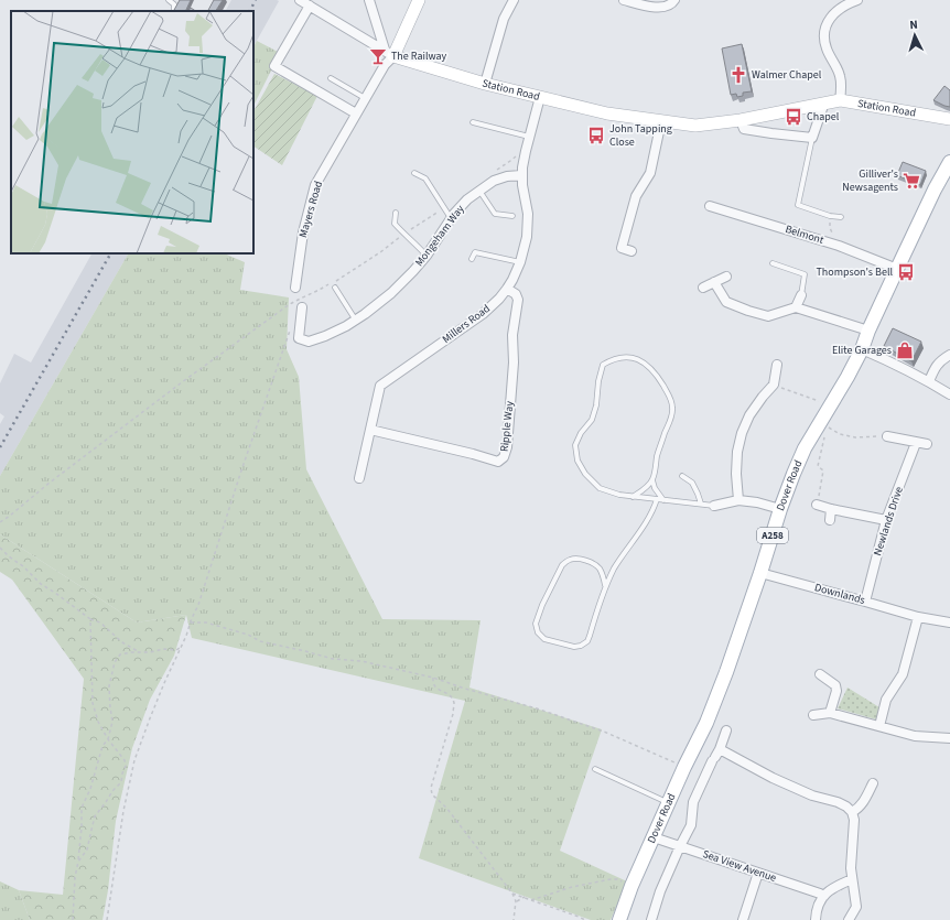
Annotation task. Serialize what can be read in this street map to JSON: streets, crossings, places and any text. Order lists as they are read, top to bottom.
{
  "streets": {
    "main road": ["Dover Road", "A258"],
    "street": [
      "Station Road",
      "Mayers Road",
      "Belmont",
      "Mongeham Way",
      "Millers Road",
      "Ripple Way",
      "Newlands Drive",
      "Downlands",
      "Sea View Avenue"
    ]
  },
  "crossings": [
    ["Station Road", "Mayers Road"],
    ["Station Road", "Millers Road"],
    ["Belmont", "Dover Road"],
    ["Mongeham Way", "Millers Road"],
    ["Millers Road", "Ripple Way"],
    ["Dover Road", "Downlands"],
    ["Dover Road", "Sea View Avenue"],
    ["Newlands Drive", "Downlands"]
  ],
  "places": {
    "bar": ["The Railway"],
    "church": ["Walmer Chapel"],
    "bus stop": ["Chapel", "John Tapping Close", "Thompson's Bell"],
    "supermarket": ["Gilliver's Newsagents"],
    "shop": ["Elite Garages"]
  },
  "north": "top"
}
